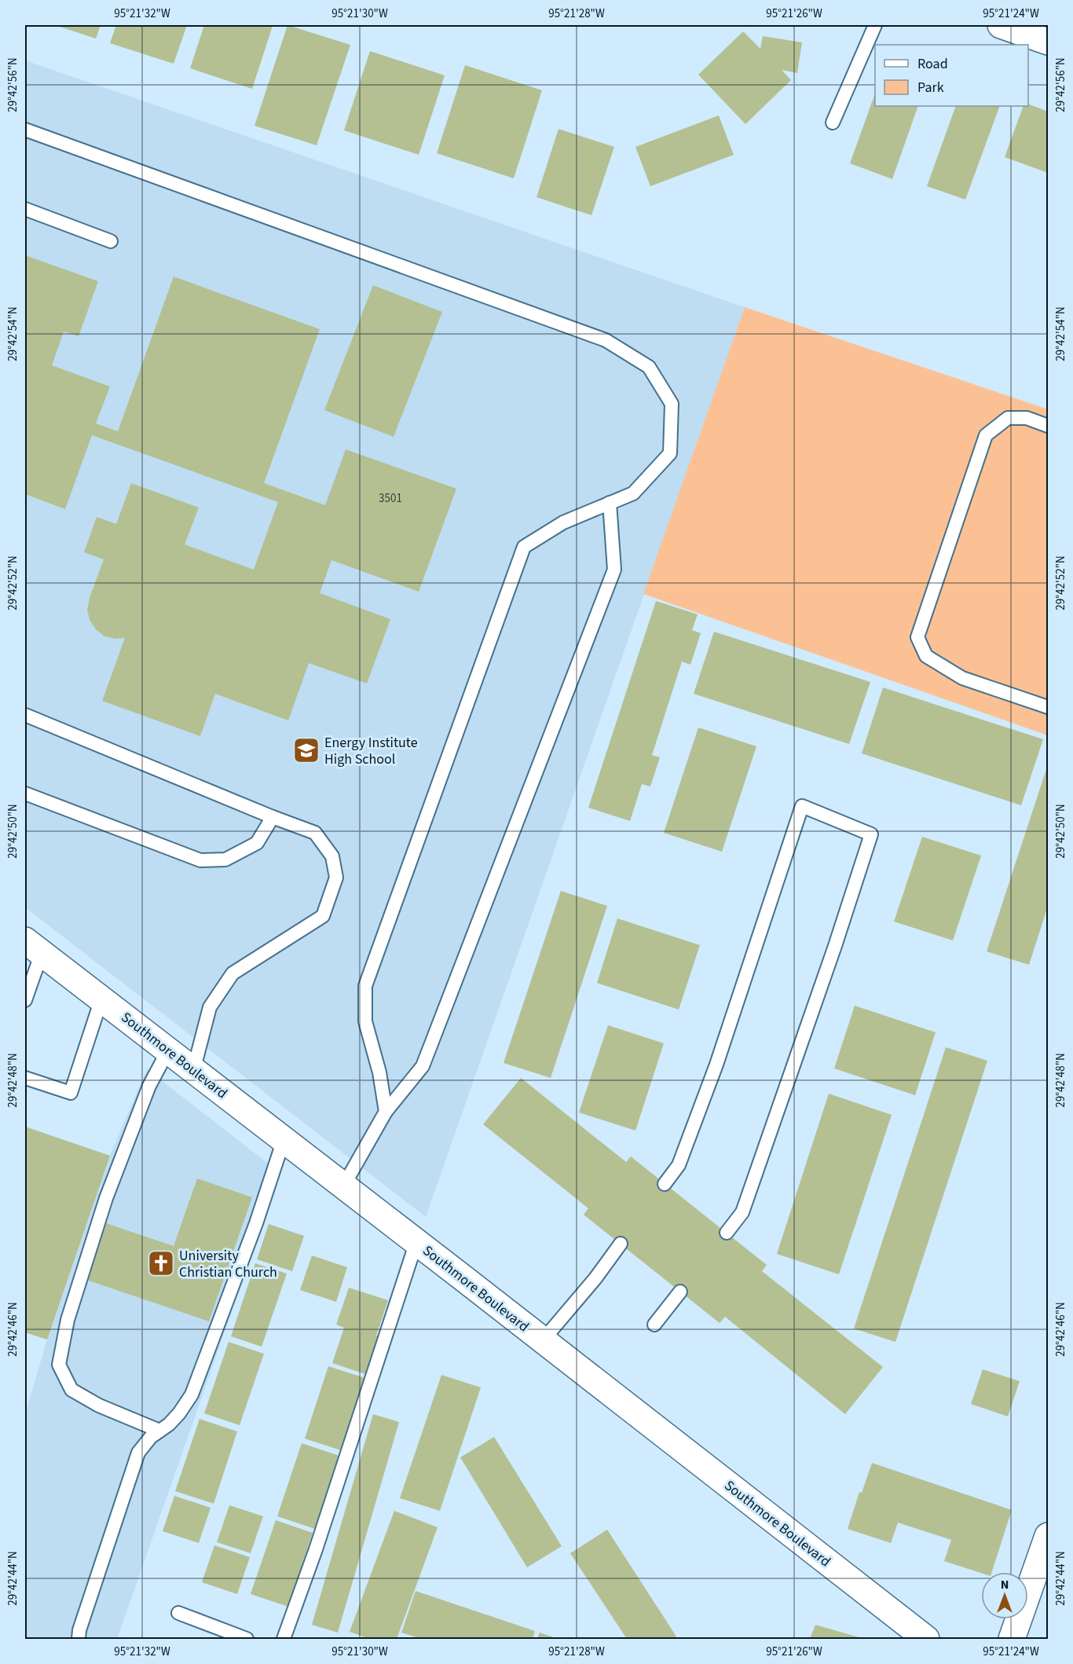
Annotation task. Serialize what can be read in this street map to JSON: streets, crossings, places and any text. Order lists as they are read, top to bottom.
{
  "streets": {
    "street": ["Southmore Boulevard"]
  },
  "places": {
    "school or university": ["Energy Institute High School"],
    "church": ["University Christian Church"]
  },
  "house_numbers": ["3501"],
  "legend": ["Road", "Park"],
  "north": "top",
  "coordinates": [
    "95°21'32\"W",
    "95°21'30\"W",
    "95°21'28\"W",
    "95°21'26\"W",
    "95°21'24\"W",
    "29°42'56\"N",
    "29°42'54\"N",
    "29°42'52\"N",
    "29°42'50\"N",
    "29°42'48\"N",
    "29°42'46\"N",
    "29°42'44\"N"
  ]
}
